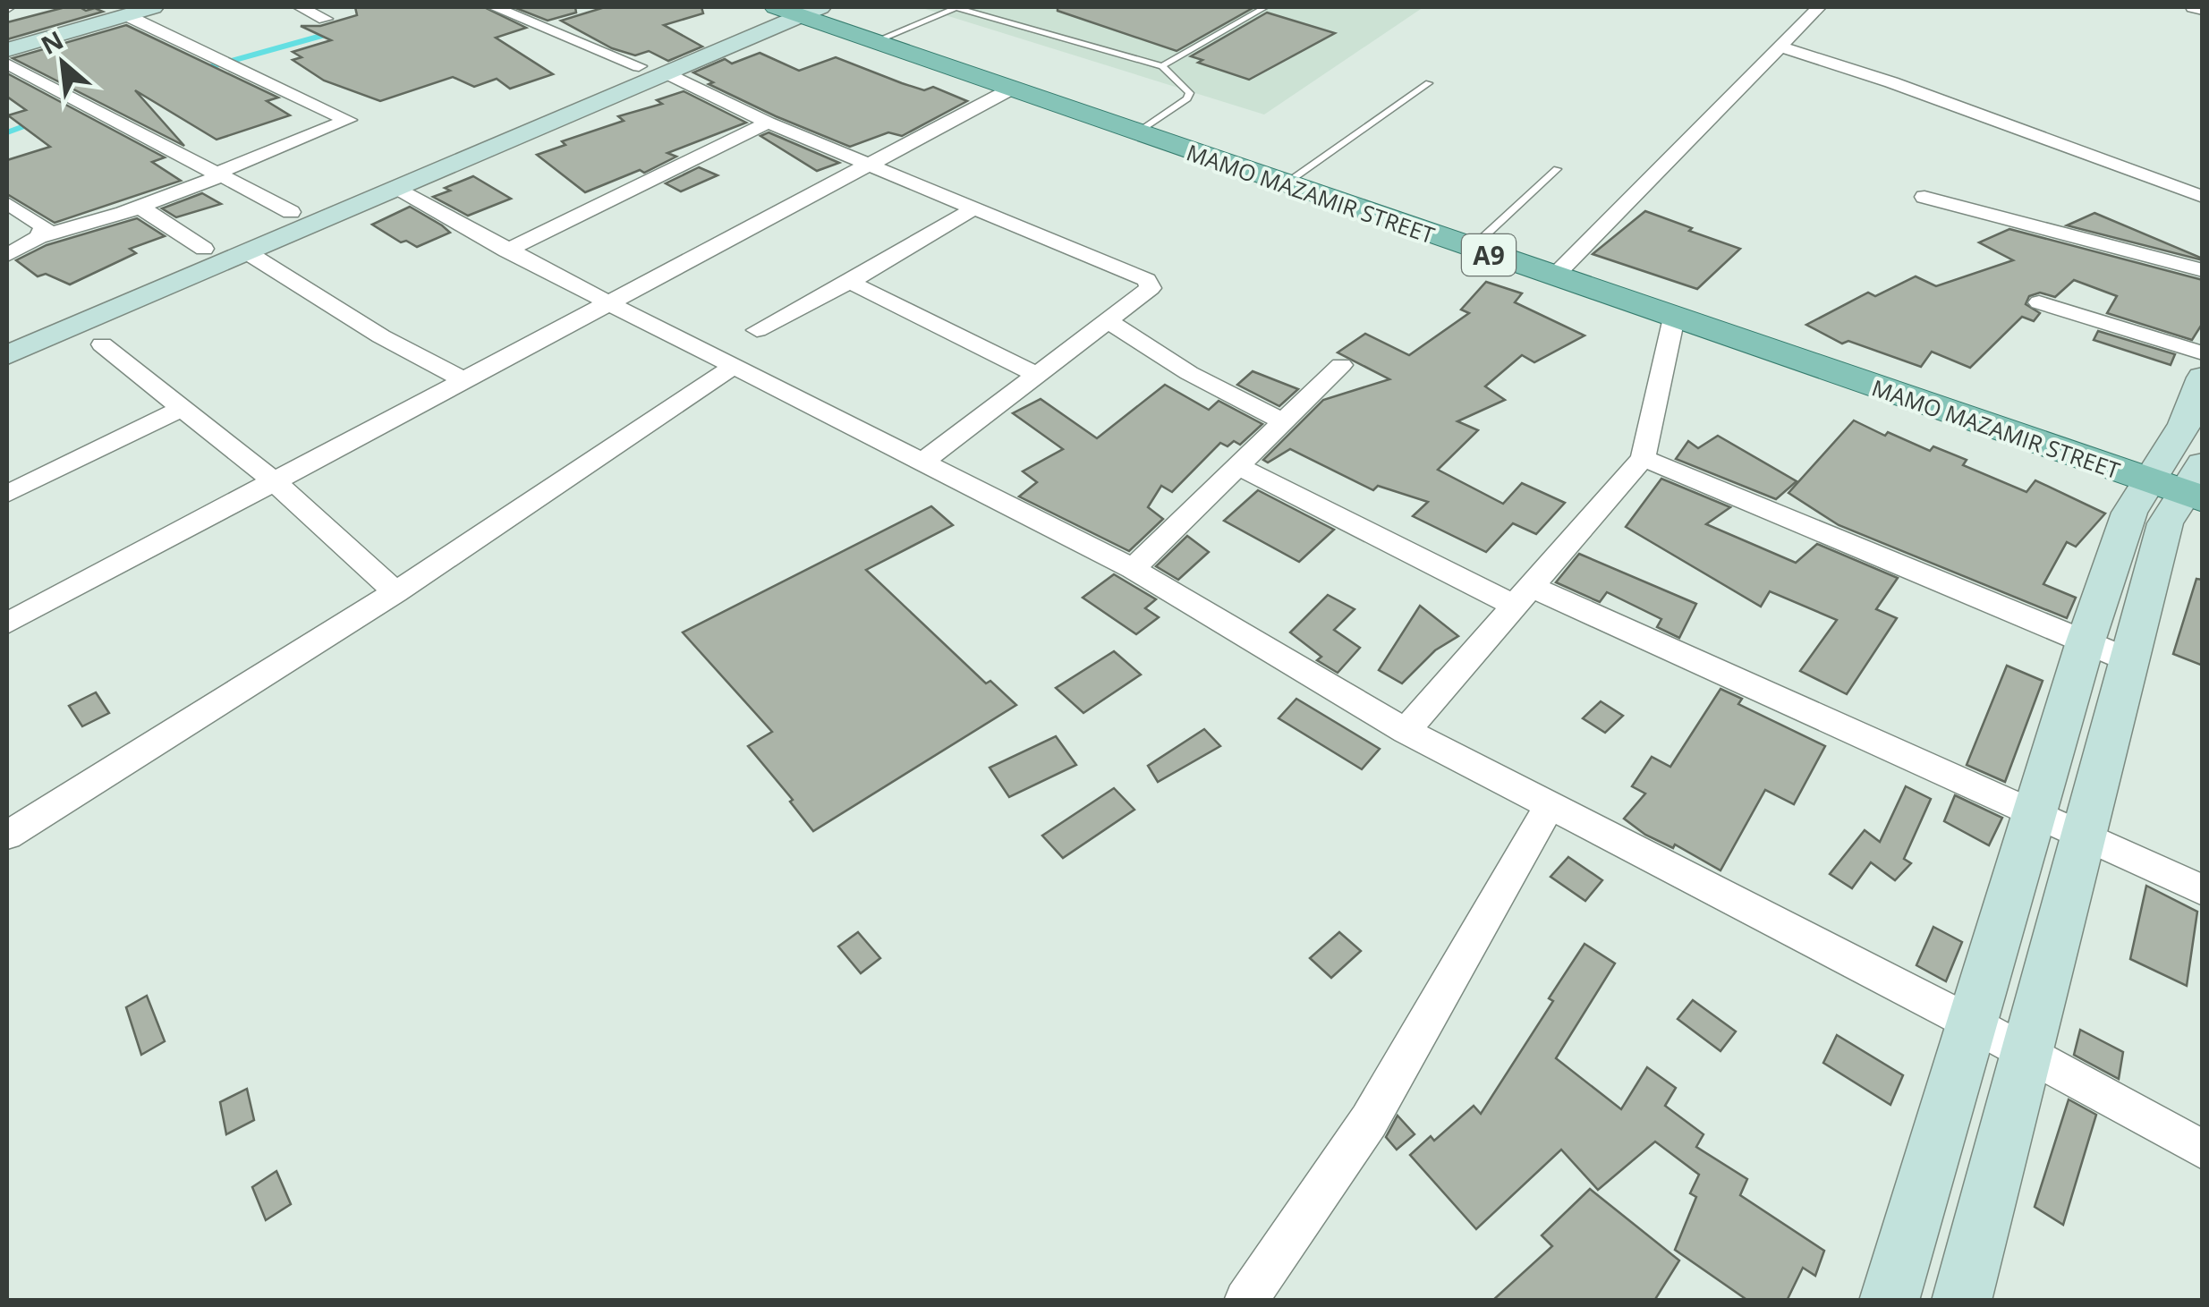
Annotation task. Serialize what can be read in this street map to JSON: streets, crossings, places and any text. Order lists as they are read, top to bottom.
{
  "streets": {
    "main road": ["MAMO MAZAMIR STREET", "A9"]
  },
  "north": "top left"
}
